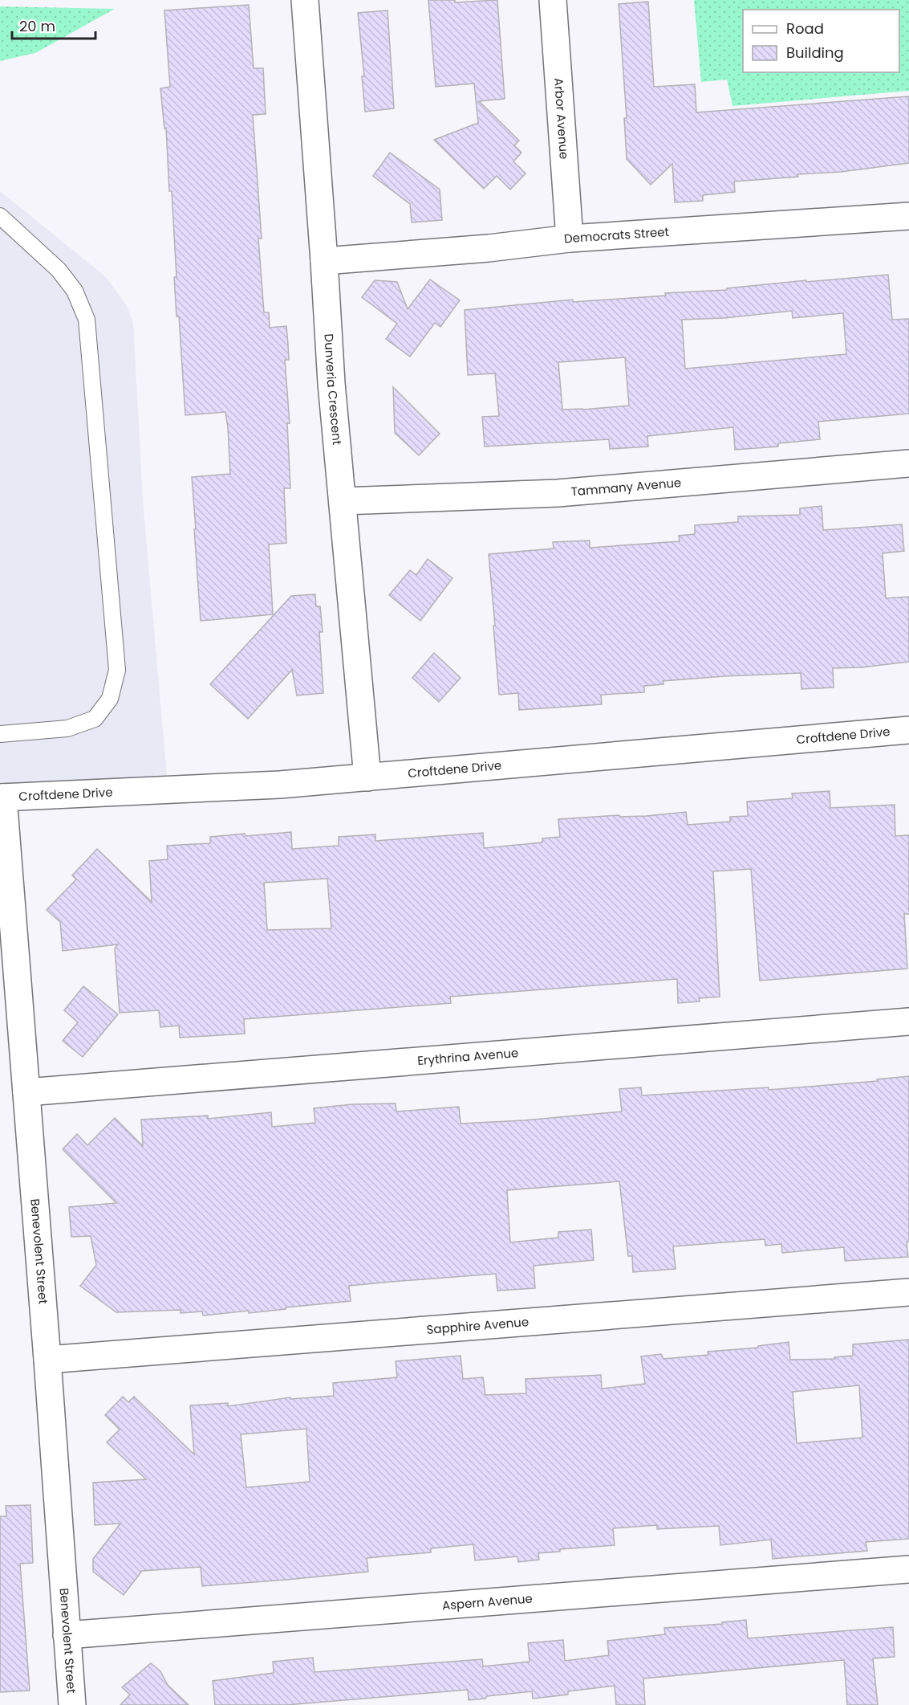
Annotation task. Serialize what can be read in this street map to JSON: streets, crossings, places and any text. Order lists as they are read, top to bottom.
{
  "streets": {
    "street": [
      "Arbor Avenue",
      "Democrats Street",
      "Dunveria Crescent",
      "Tammany Avenue",
      "Croftdene Drive",
      "Erythrina Avenue",
      "Benevolent Street",
      "Sapphire Avenue",
      "Aspern Avenue"
    ]
  },
  "crossings": [
    ["Arbor Avenue", "Democrats Street"],
    ["Democrats Street", "Dunveria Crescent"],
    ["Dunveria Crescent", "Tammany Avenue"],
    ["Dunveria Crescent", "Croftdene Drive"],
    ["Croftdene Drive", "Benevolent Street"],
    ["Erythrina Avenue", "Benevolent Street"],
    ["Benevolent Street", "Sapphire Avenue"],
    ["Benevolent Street", "Aspern Avenue"]
  ],
  "legend": ["Road", "Building"],
  "scale_bar": "20 m"
}
